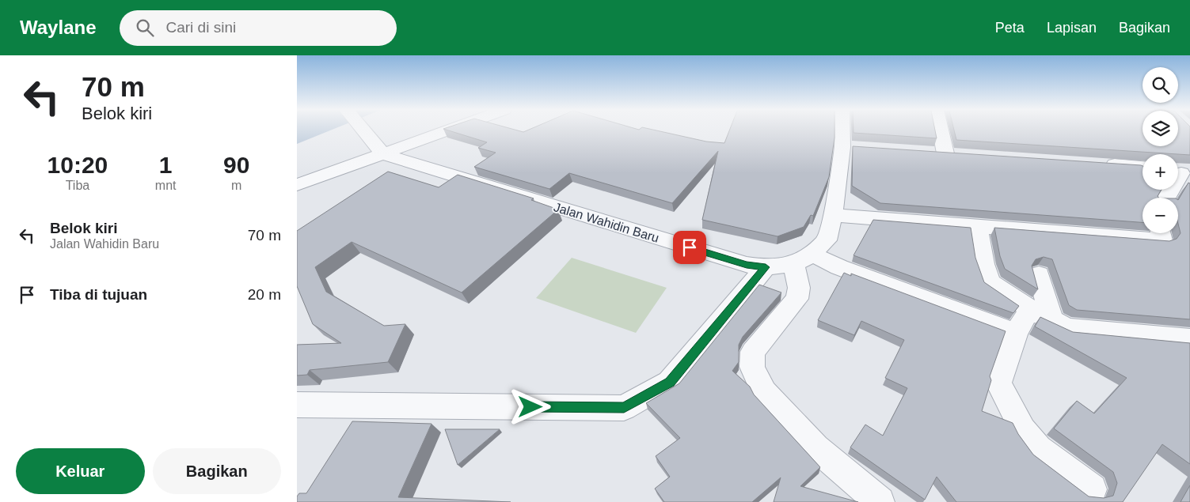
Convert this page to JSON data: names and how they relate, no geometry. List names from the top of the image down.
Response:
{
  "streets": {
    "street": ["Jalan Wahidin Baru"]
  },
  "page": {
    "header": "Waylane",
    "search": "Cari di sini",
    "nav": ["Peta", "Lapisan", "Bagikan"],
    "turn": ["70 m", "Belok kiri"],
    "map_buttons": ["+", "−"],
    "eta": [
      "10:20",
      "Tiba",
      "1",
      "mnt",
      "90",
      "m"
    ],
    "list": [
      {
        "name": "Belok kiri",
        "note": "Jalan Wahidin Baru",
        "value": "70 m"
      },
      {
        "name": "Tiba di tujuan",
        "value": "20 m"
      }
    ],
    "buttons": ["Keluar", "Bagikan"]
  }
}
